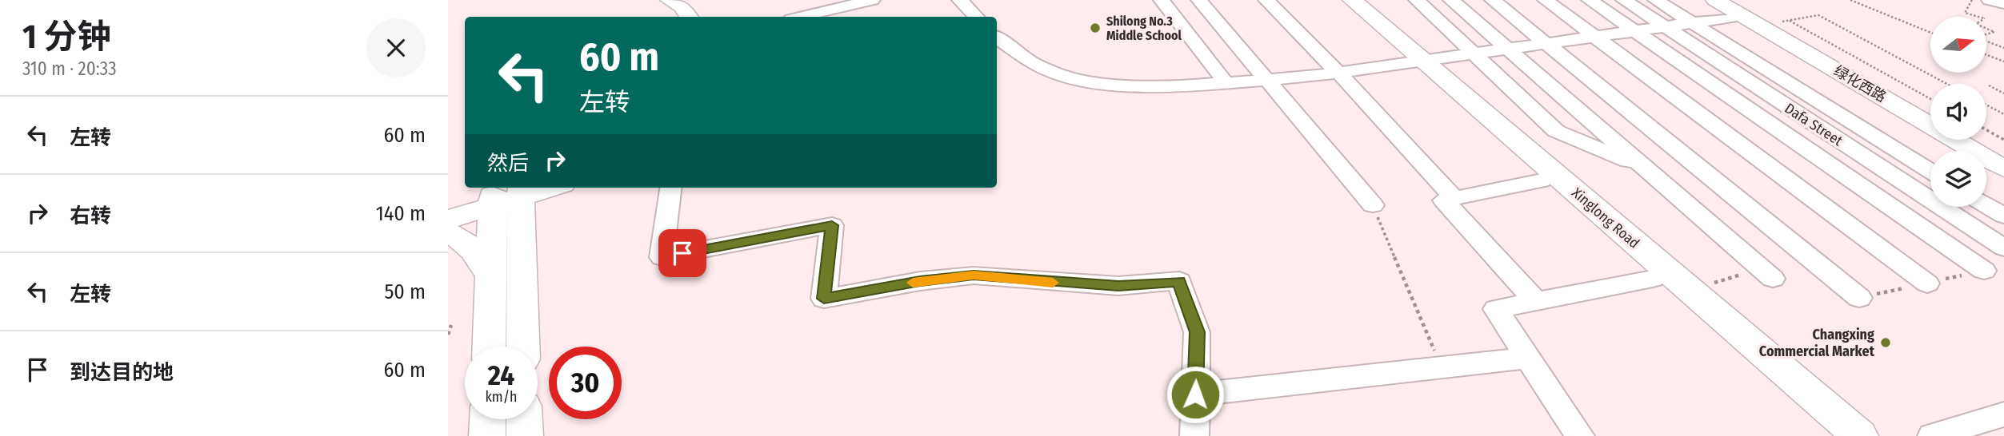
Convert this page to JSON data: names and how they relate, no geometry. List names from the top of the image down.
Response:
{
  "streets": {
    "main road": ["绿化西路", "Xinglong Road"],
    "street": ["Dafa Street"]
  },
  "places": ["Shilong No.3 Middle School", "Changxing Commercial Market"],
  "north": "right",
  "page": {
    "heading": ["1 分钟", "310 m · 20:33"],
    "turn": ["60 m", "左转"],
    "list": [
      {
        "name": "左转",
        "value": "60 m"
      },
      {
        "name": "右转",
        "value": "140 m"
      },
      {
        "name": "左转",
        "value": "50 m"
      },
      {
        "name": "到达目的地",
        "value": "60 m"
      }
    ],
    "then": "然后",
    "speed": "24 km/h",
    "limit": "30"
  }
}
